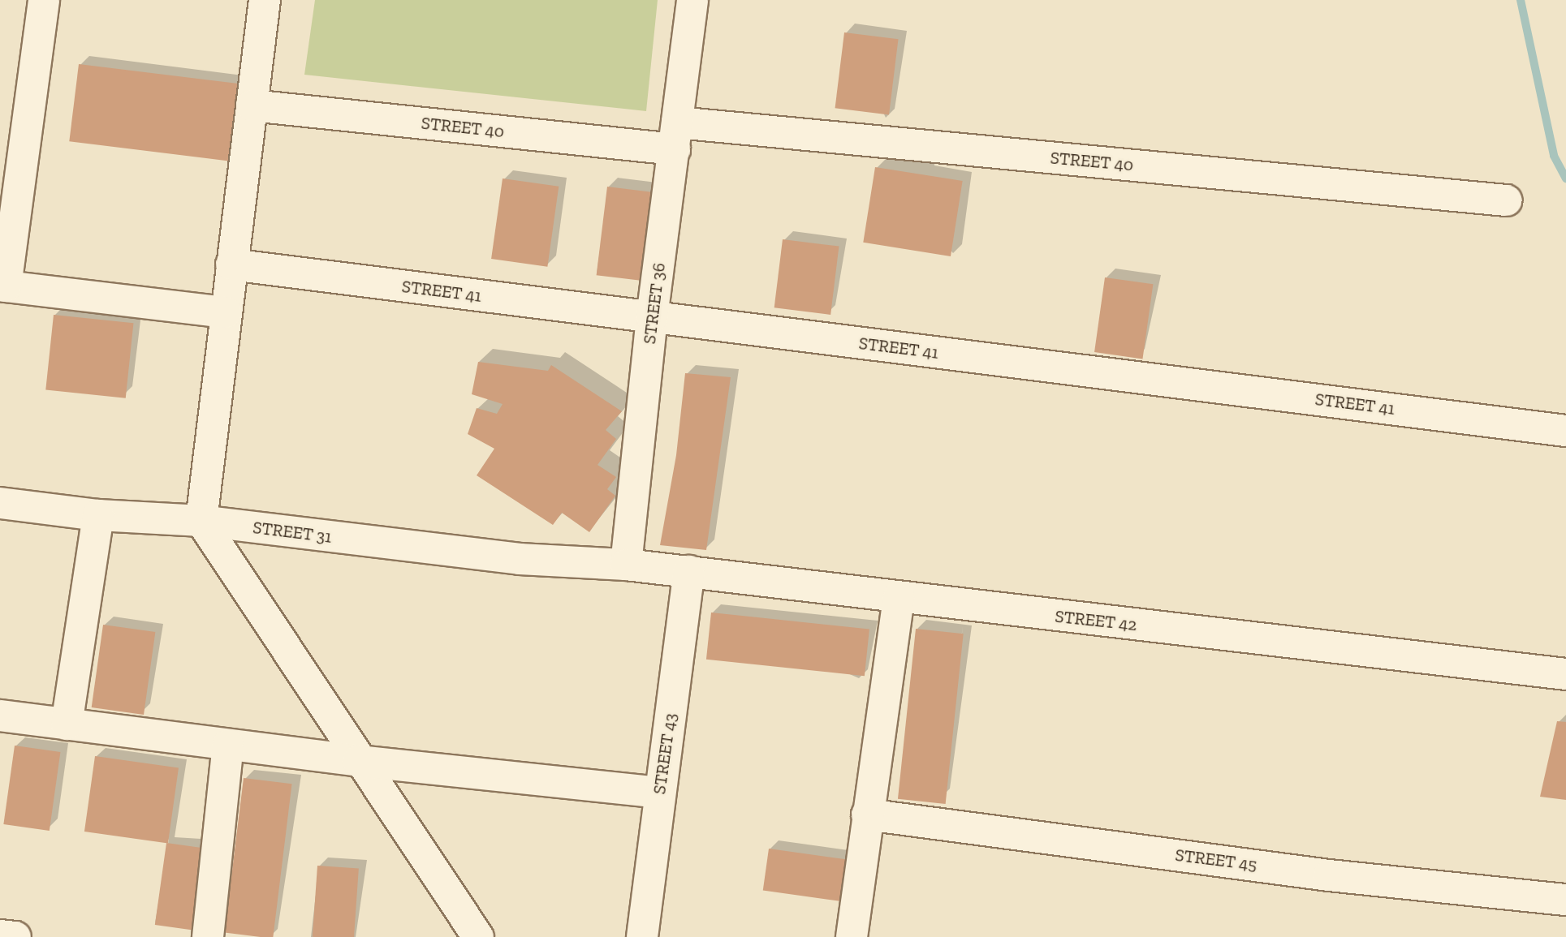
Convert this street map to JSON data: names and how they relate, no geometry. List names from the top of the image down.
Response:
{
  "streets": {
    "street": [
      "STREET 40",
      "STREET 41",
      "STREET 36",
      "STREET 31",
      "STREET 42",
      "STREET 43",
      "STREET 45"
    ]
  },
  "crossings": [
    ["STREET 40", "STREET 36"],
    ["STREET 41", "STREET 36"],
    ["STREET 36", "STREET 31"],
    ["STREET 36", "STREET 42"],
    ["STREET 31", "STREET 42"],
    ["STREET 42", "STREET 43"]
  ]
}
